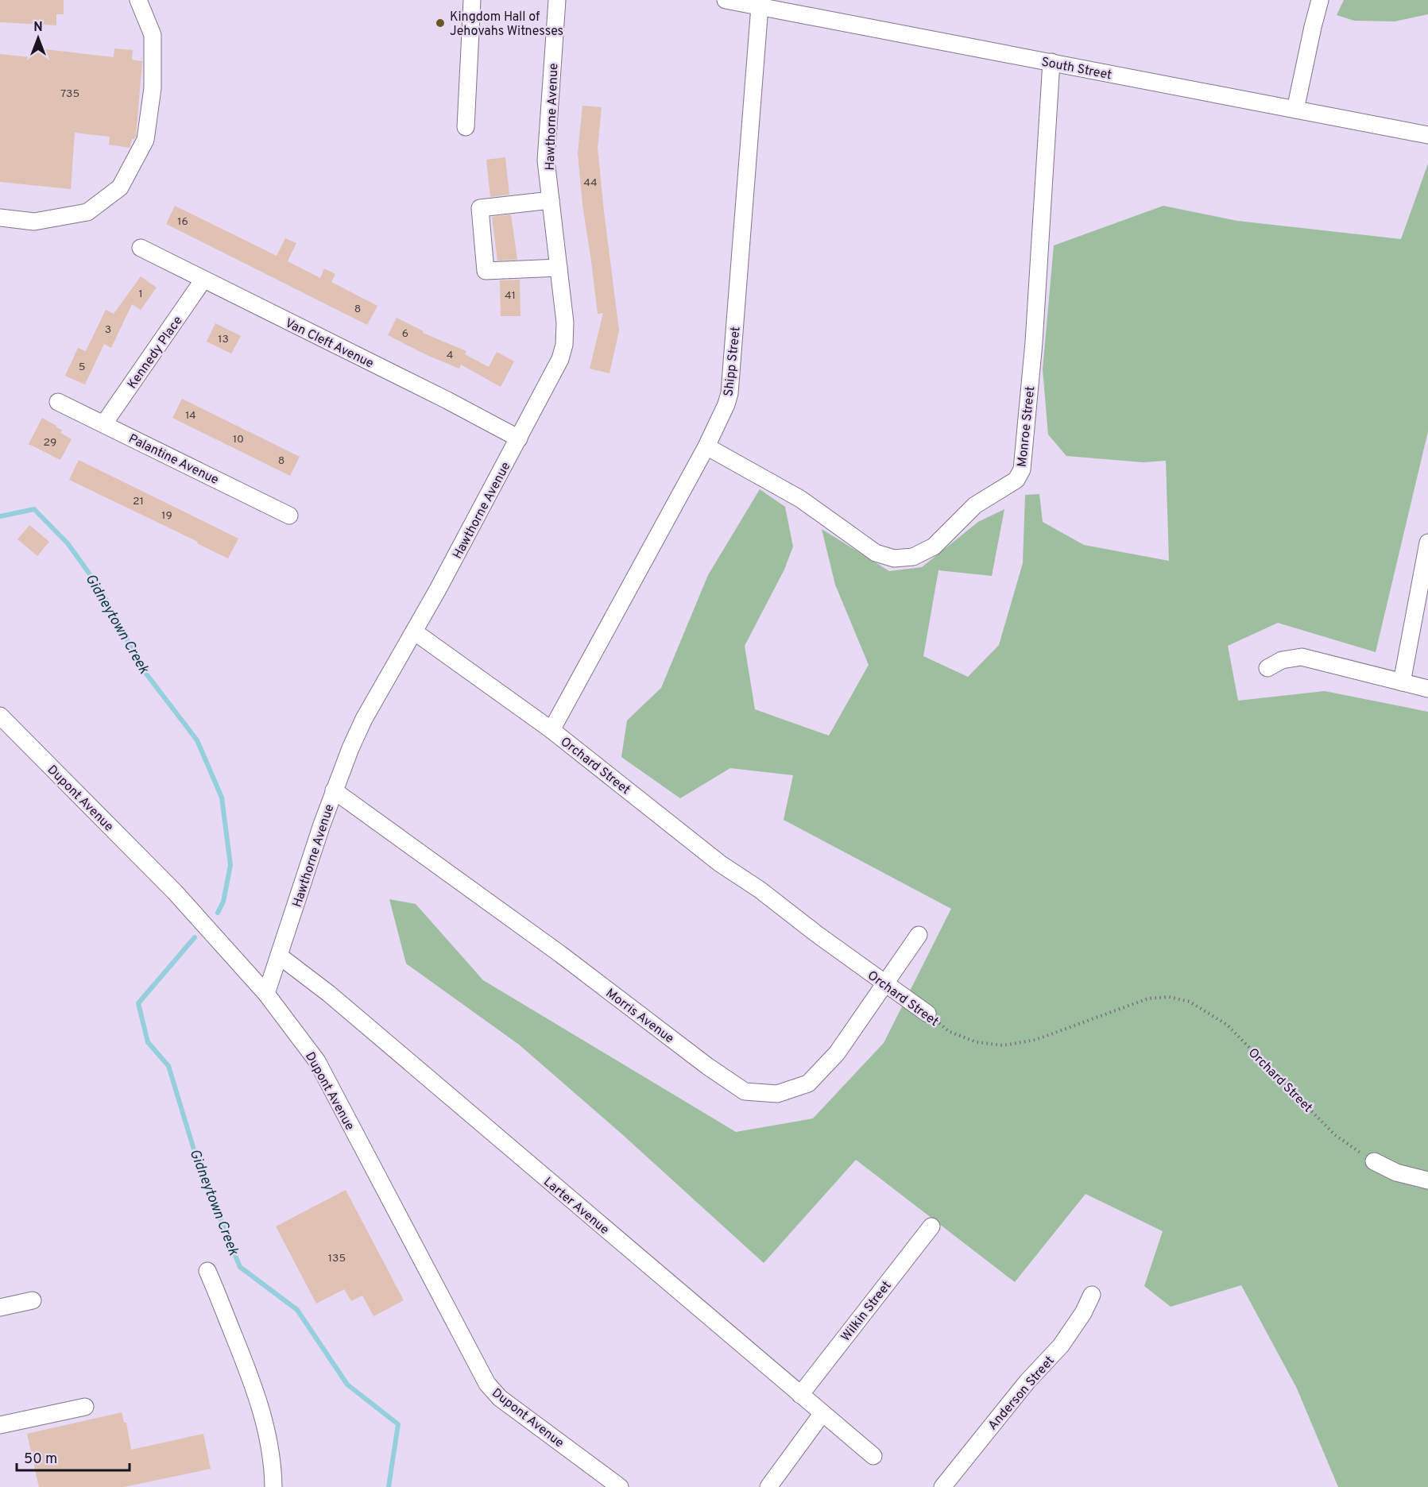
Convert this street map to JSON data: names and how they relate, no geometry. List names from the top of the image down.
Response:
{
  "streets": {
    "street": [
      "South Street",
      "Hawthorne Avenue",
      "Van Cleft Avenue",
      "Kennedy Place",
      "Shipp Street",
      "Monroe Street",
      "Palantine Avenue",
      "Orchard Street",
      "Dupont Avenue",
      "Morris Avenue",
      "Larter Avenue",
      "Wilkin Street",
      "Anderson Street"
    ]
  },
  "crossings": [
    ["South Street", "Shipp Street"],
    ["South Street", "Monroe Street"],
    ["Hawthorne Avenue", "Van Cleft Avenue"],
    ["Hawthorne Avenue", "Orchard Street"],
    ["Hawthorne Avenue", "Dupont Avenue"],
    ["Hawthorne Avenue", "Morris Avenue"],
    ["Hawthorne Avenue", "Larter Avenue"],
    ["Van Cleft Avenue", "Kennedy Place"],
    ["Kennedy Place", "Palantine Avenue"],
    ["Shipp Street", "Monroe Street"],
    ["Shipp Street", "Orchard Street"],
    ["Orchard Street", "Morris Avenue"],
    ["Larter Avenue", "Wilkin Street"]
  ],
  "water": ["Gidneytown Creek"],
  "places": ["Kingdom Hall of Jehovahs Witnesses"],
  "house_numbers": [
    "735",
    "44",
    "16",
    "1",
    "41",
    "8",
    "3",
    "6",
    "13",
    "4",
    "5",
    "14",
    "10",
    "29",
    "8",
    "21",
    "19",
    "135"
  ],
  "scale_bar": "50 m",
  "north": "top"
}
